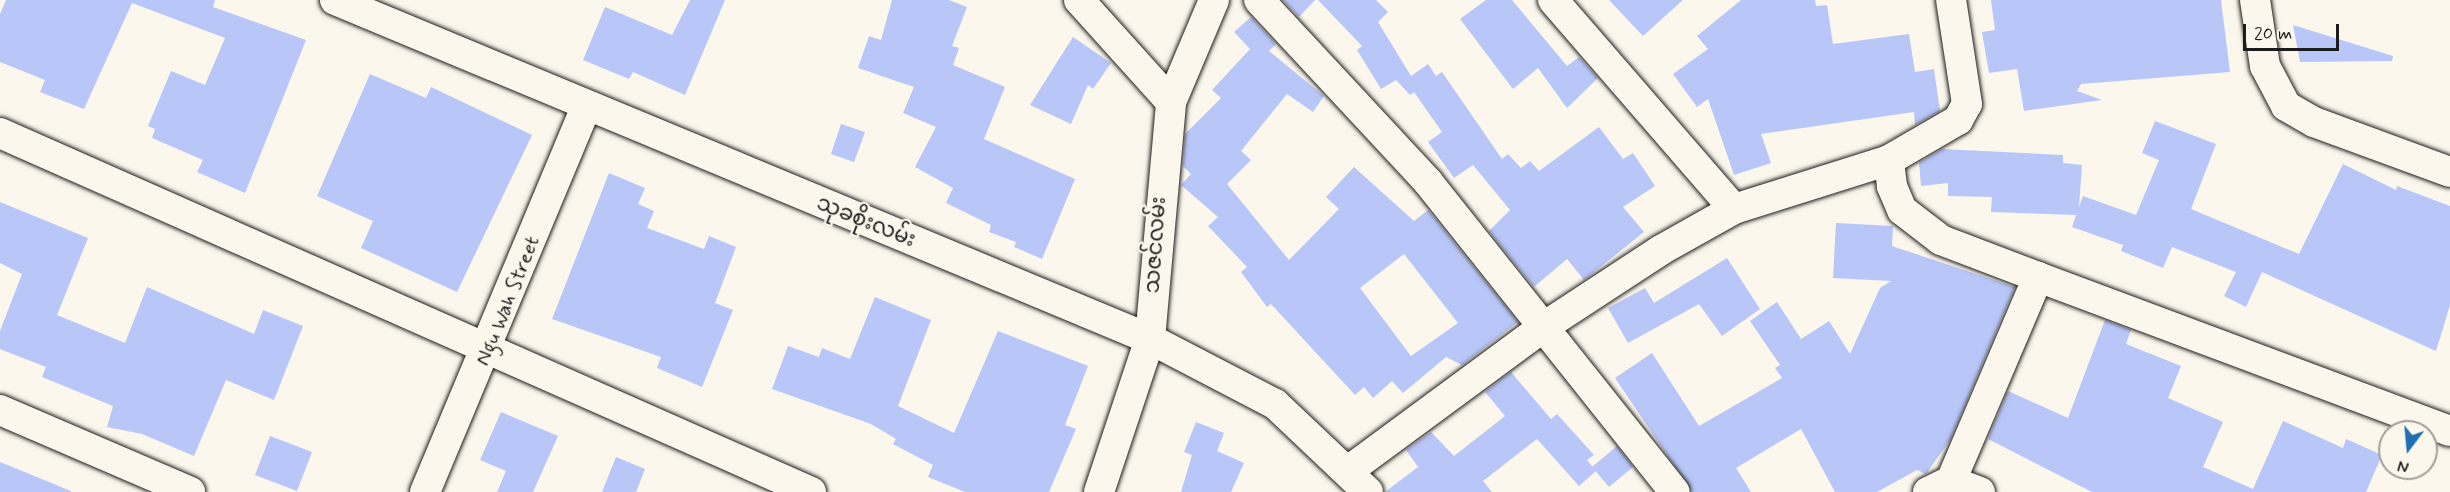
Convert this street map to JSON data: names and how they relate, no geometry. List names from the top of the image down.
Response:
{
  "streets": {
    "street": ["သုခစိုးလမ်း", "သဇင်လမ်း", "Ngu Wah Street"]
  },
  "crossings": [
    ["သုခစိုးလမ်း", "သဇင်လမ်း"],
    ["သုခစိုးလမ်း", "Ngu Wah Street"]
  ],
  "scale_bar": "20 m",
  "north": "bottom"
}
